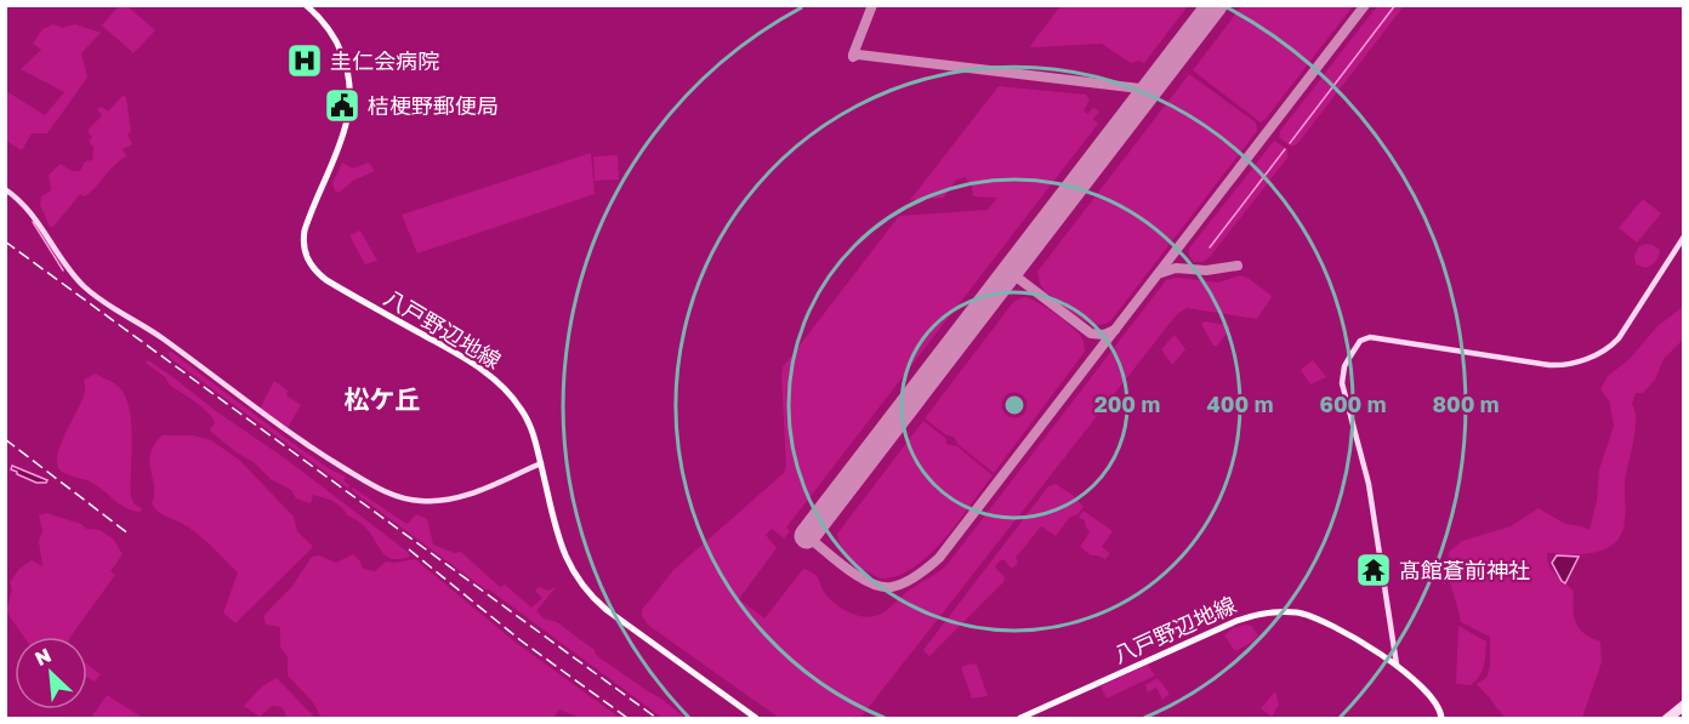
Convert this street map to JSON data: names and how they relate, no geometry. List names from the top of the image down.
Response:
{
  "streets": {
    "main road": ["八戸野辺地線"]
  },
  "districts": ["松ケ丘"],
  "places": {
    "hospital": ["圭仁会病院"],
    "public building": ["桔梗野郵便局"],
    "temple": ["髙館蒼前神社"]
  },
  "north": "top left",
  "rings": [
    "200 m",
    "400 m",
    "600 m",
    "800 m"
  ]
}
